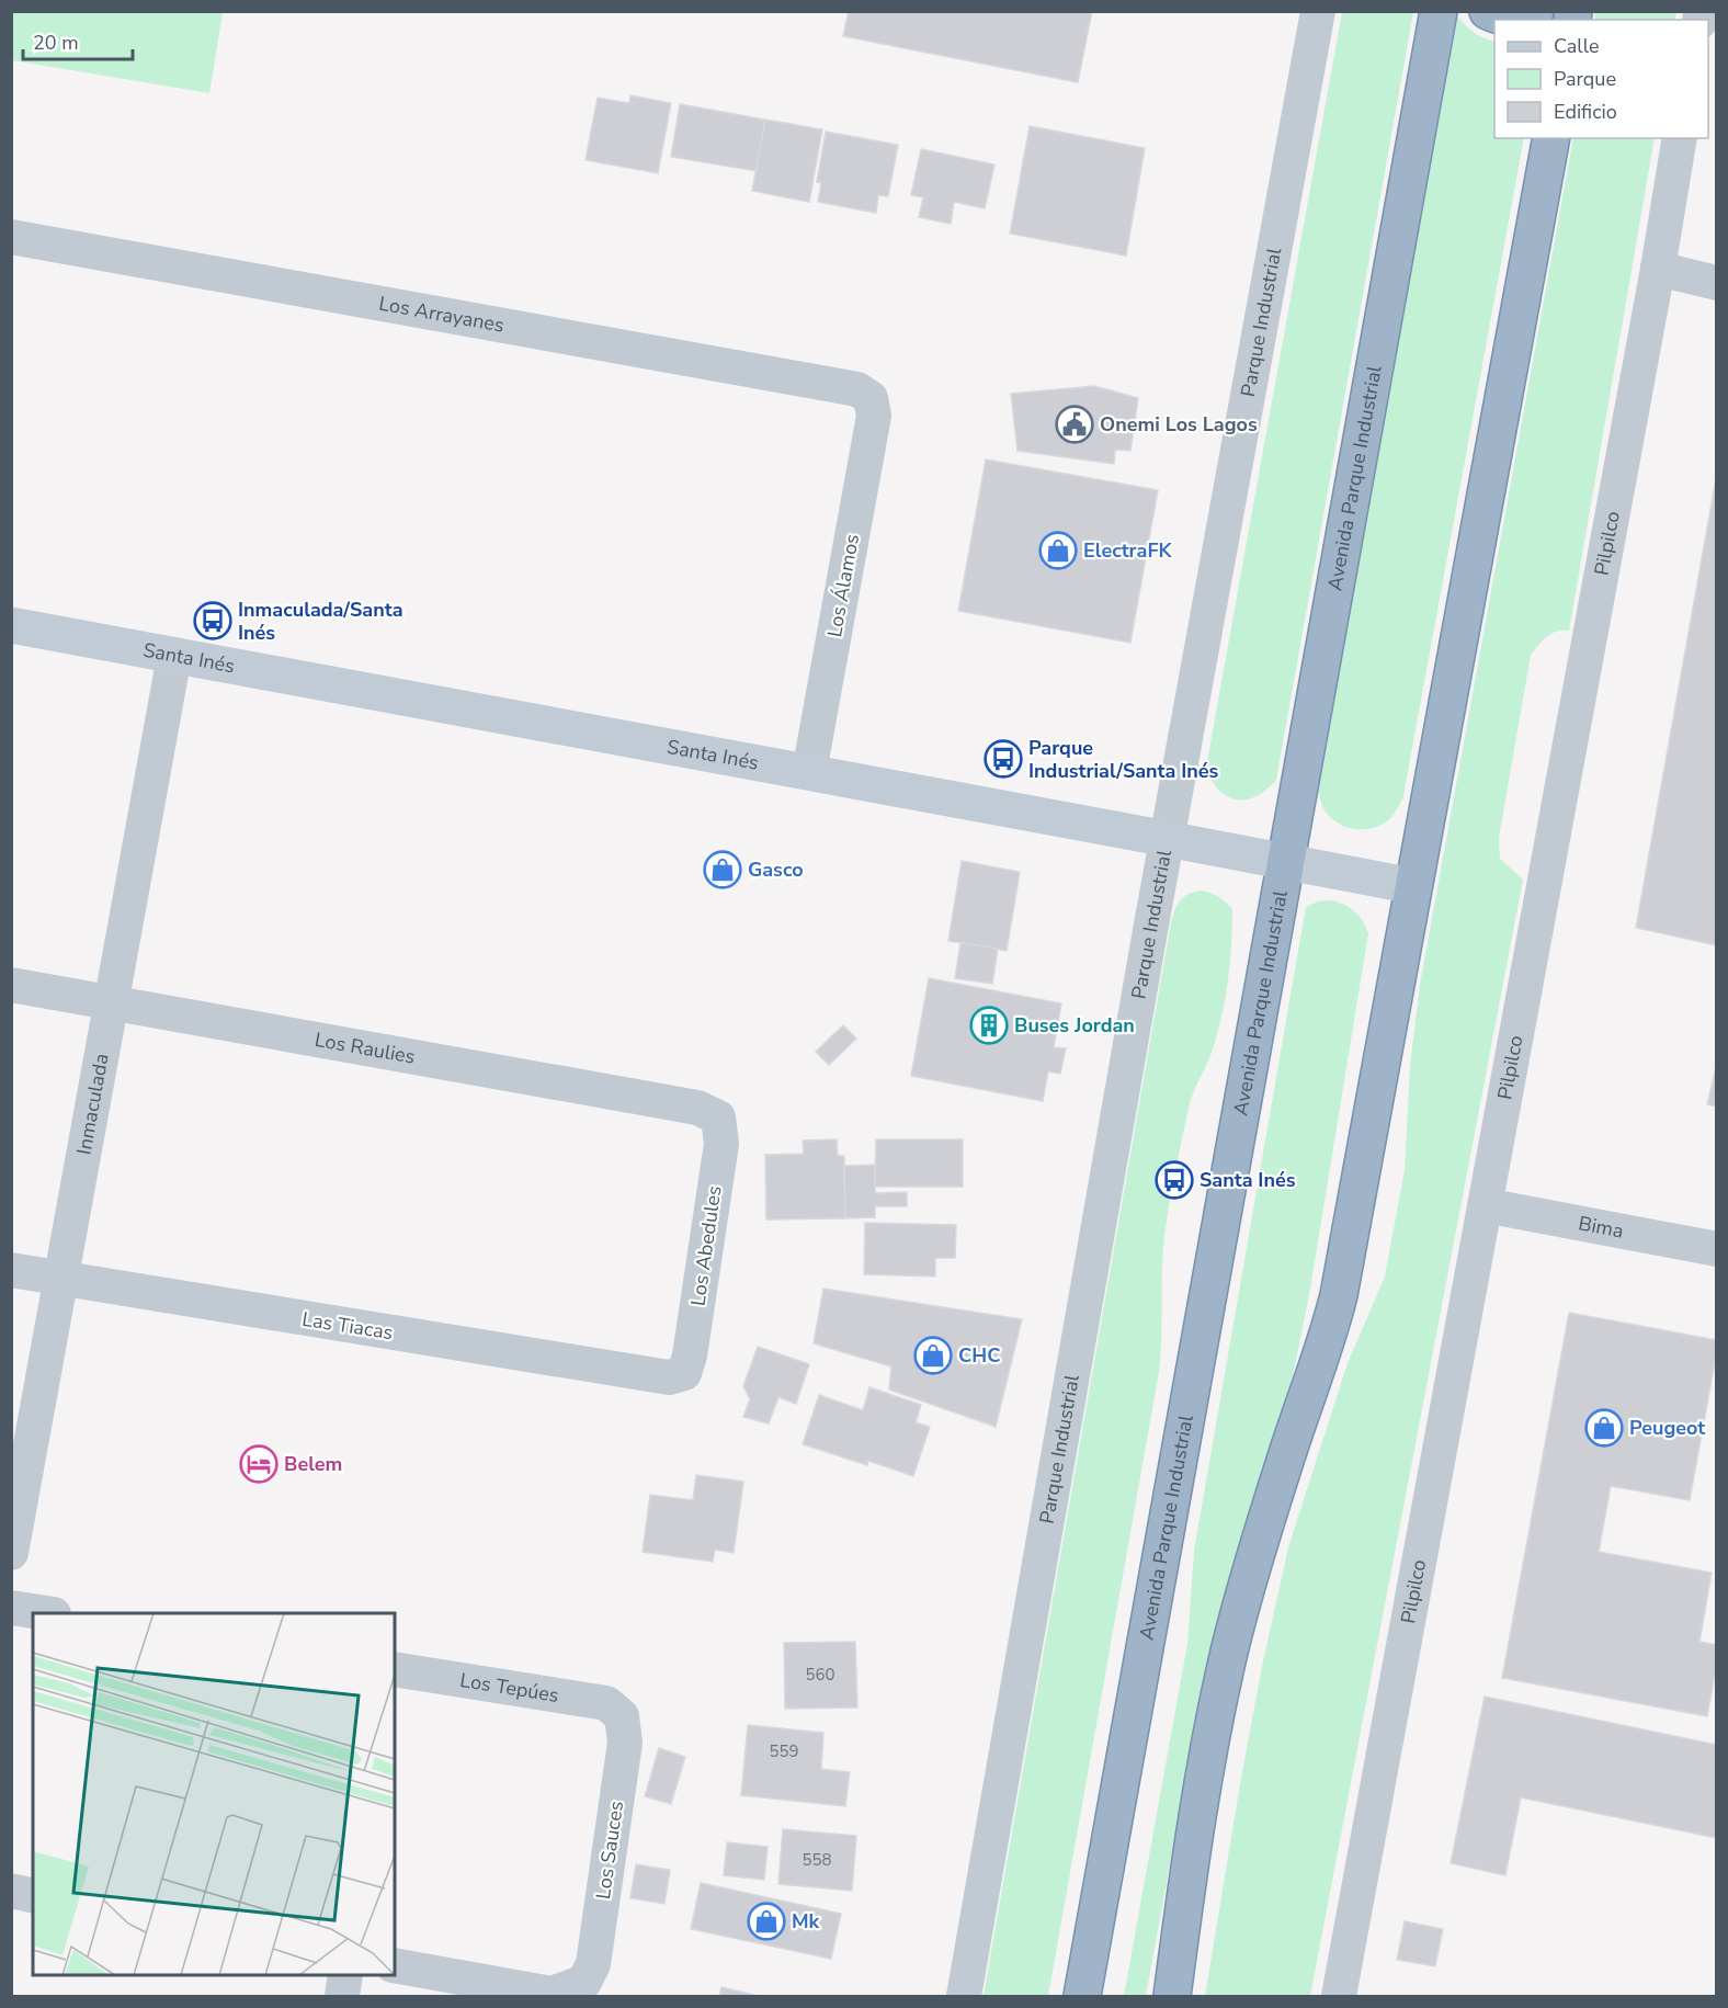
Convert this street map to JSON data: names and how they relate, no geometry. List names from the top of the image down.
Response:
{
  "streets": {
    "highway": ["Avenida Parque Industrial"],
    "main road": ["Santa Inés"],
    "street": [
      "Los Arrayanes",
      "Parque Industrial",
      "Pilpilco",
      "Los Álamos",
      "Los Raulies",
      "Inmaculada",
      "Bima",
      "Los Abedules",
      "Las Tiacas",
      "Los Tepúes",
      "Los Sauces"
    ]
  },
  "crossings": [
    ["Los Arrayanes", "Los Álamos"],
    ["Parque Industrial", "Santa Inés"],
    ["Avenida Parque Industrial", "Santa Inés"],
    ["Pilpilco", "Bima"],
    ["Los Álamos", "Santa Inés"],
    ["Santa Inés", "Inmaculada"],
    ["Los Raulies", "Inmaculada"],
    ["Los Raulies", "Los Abedules"],
    ["Inmaculada", "Las Tiacas"],
    ["Los Abedules", "Las Tiacas"],
    ["Los Tepúes", "Los Sauces"]
  ],
  "places": {
    "public building": ["Onemi Los Lagos"],
    "shop": [
      "ElectraFK",
      "Gasco",
      "CHC",
      "Peugeot",
      "Mk"
    ],
    "bus stop": ["Inmaculada/Santa Inés", "Parque Industrial/Santa Inés", "Santa Inés"],
    "building": ["Buses Jordan"],
    "hotel": ["Belem"]
  },
  "house_numbers": ["560", "559", "558"],
  "legend": ["Calle", "Parque", "Edificio"],
  "scale_bar": "20 m"
}
